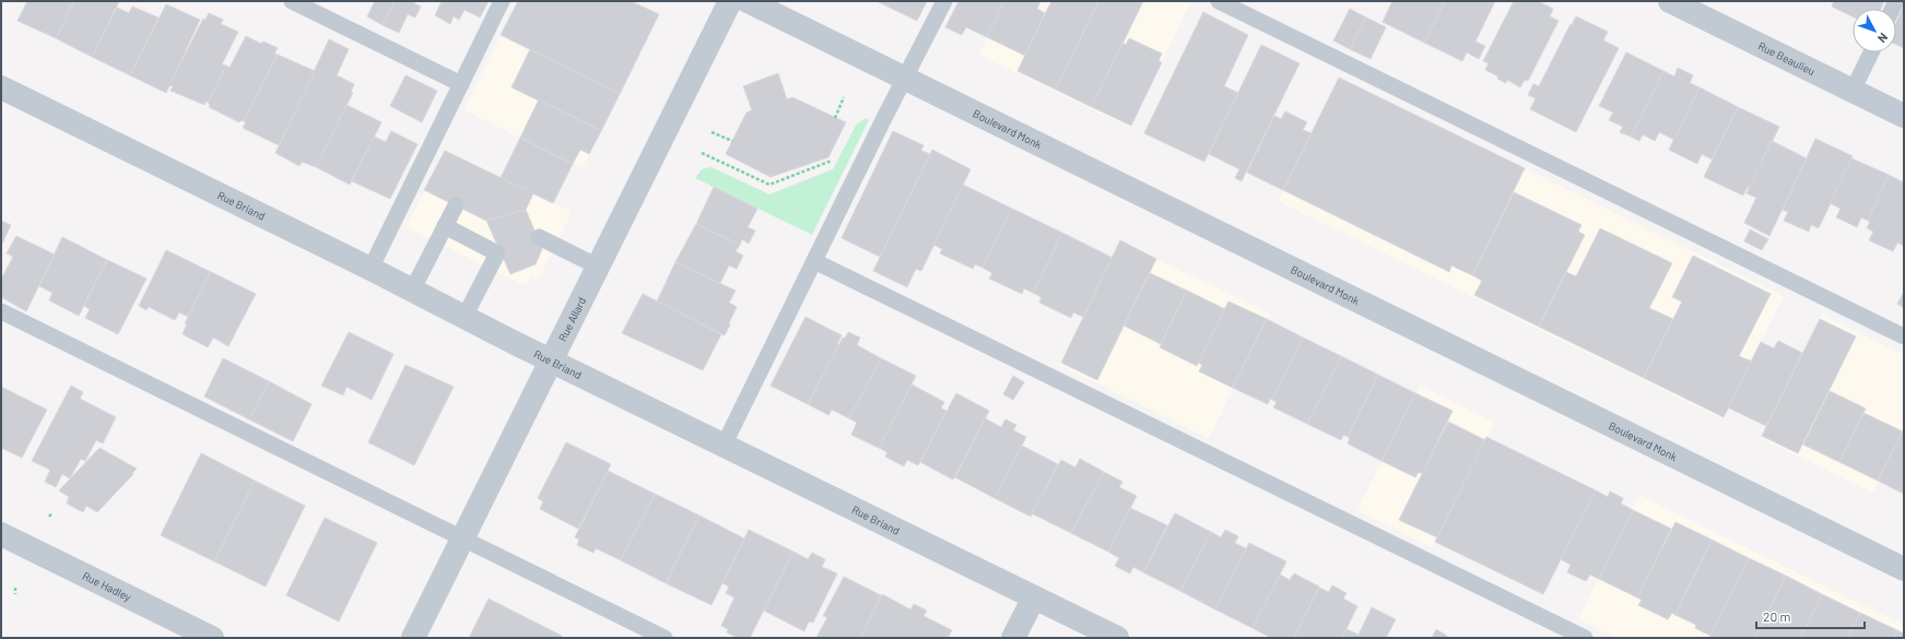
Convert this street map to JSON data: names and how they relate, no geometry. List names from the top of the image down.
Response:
{
  "streets": {
    "street": [
      "Rue Beaulieu",
      "Boulevard Monk",
      "Rue Briand",
      "Rue Allard",
      "Rue Hadley"
    ]
  },
  "crossings": [
    ["Rue Briand", "Rue Allard"]
  ],
  "scale_bar": "20 m",
  "north": "bottom right"
}
